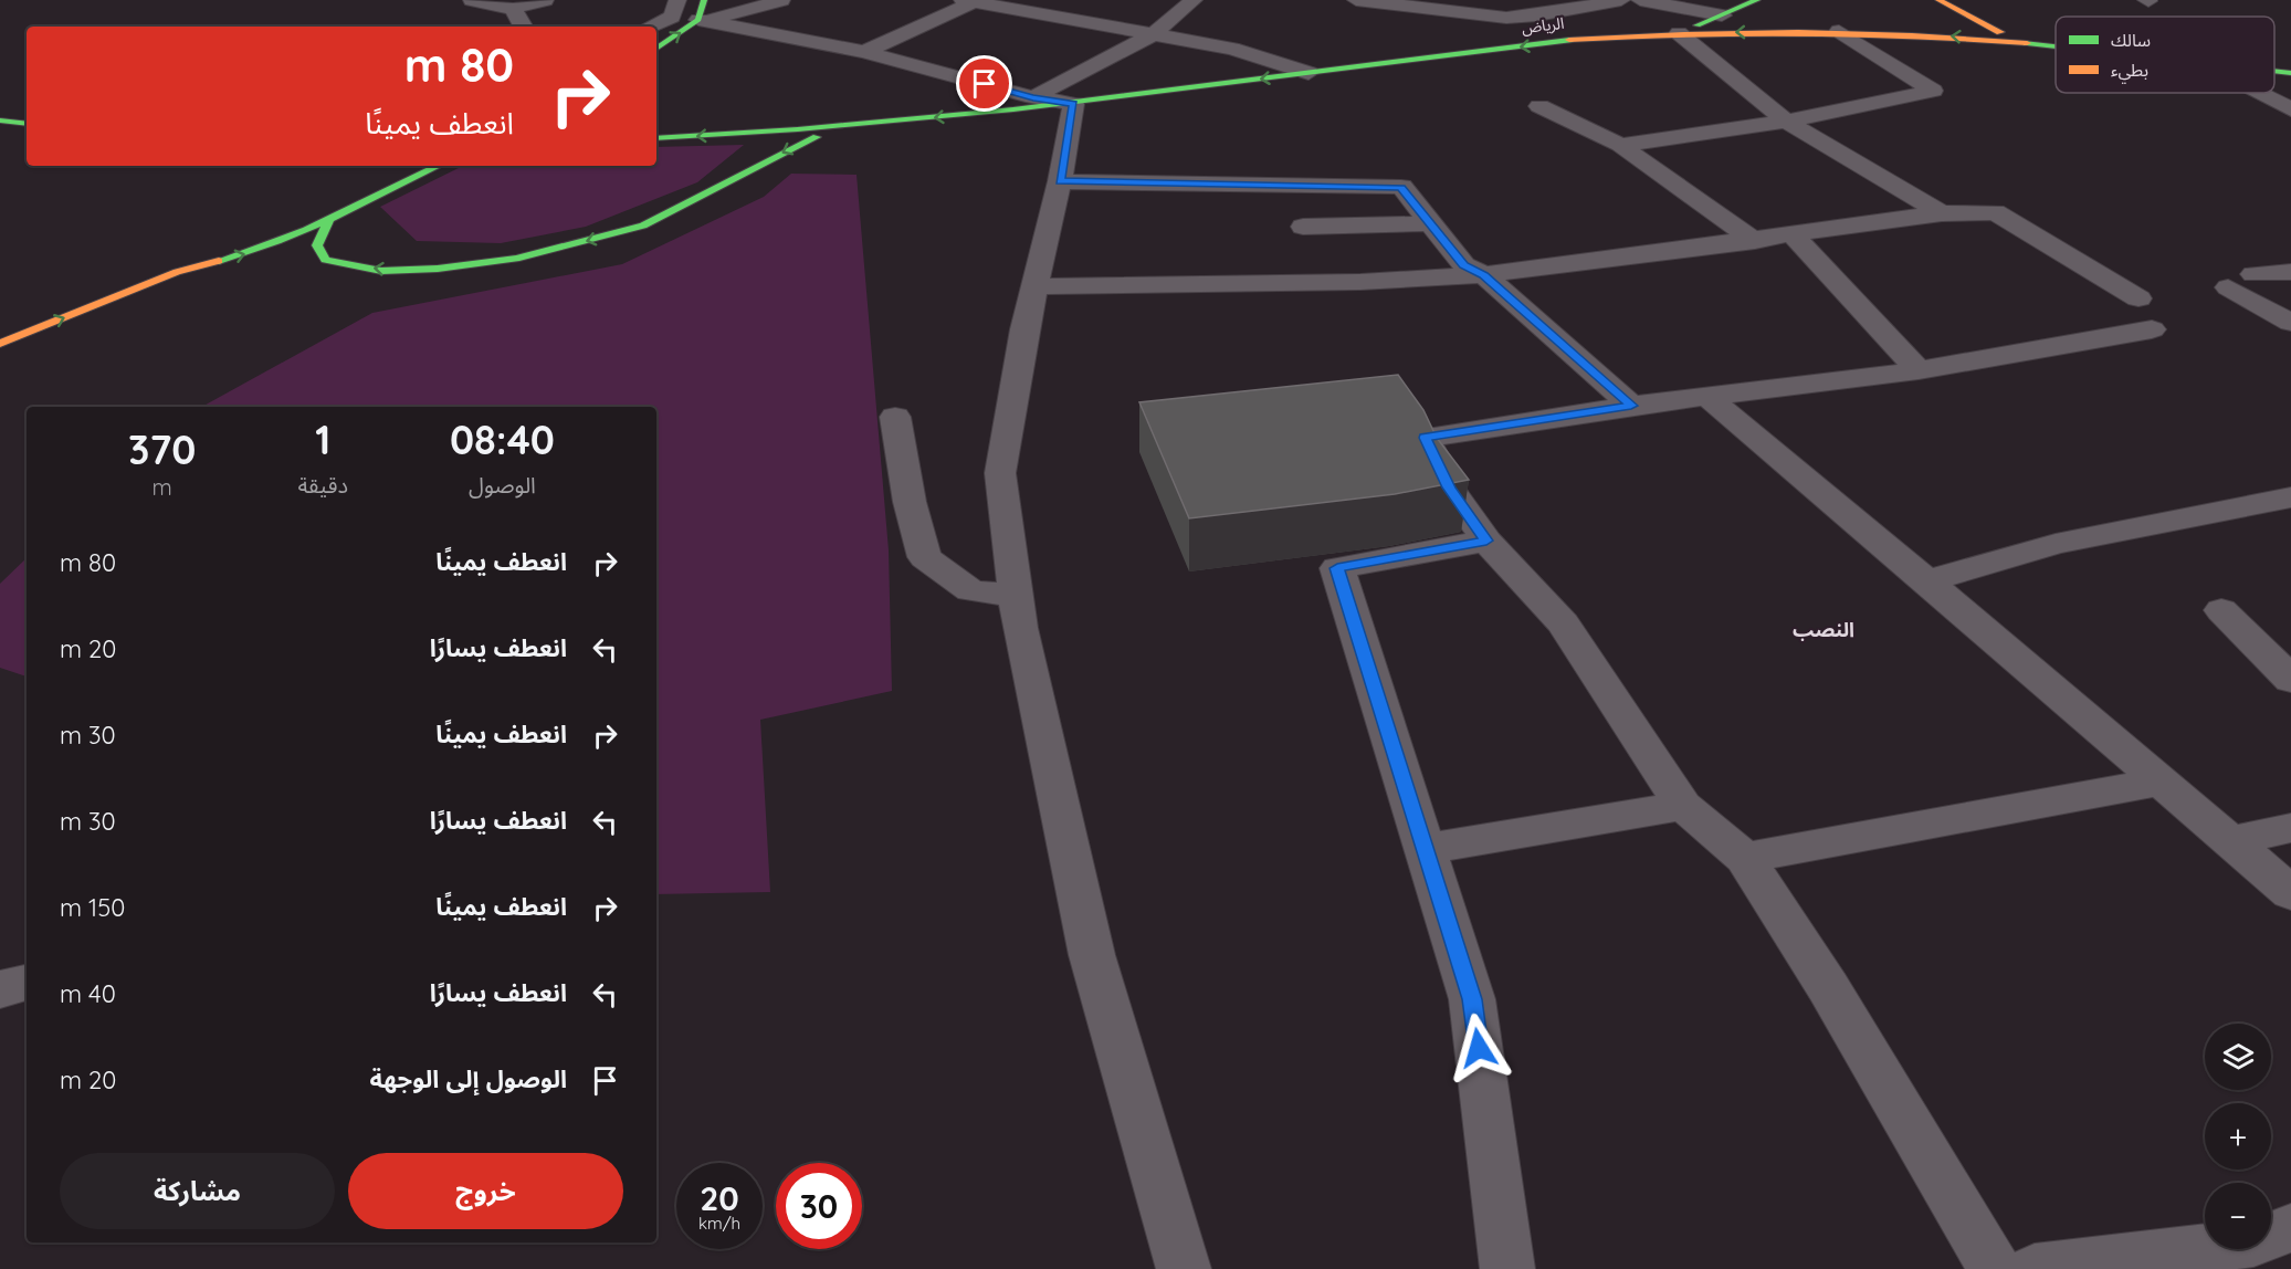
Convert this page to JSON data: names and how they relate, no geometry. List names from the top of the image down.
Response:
{
  "streets": {
    "street": ["الرياض"]
  },
  "districts": ["النصب"],
  "legend": ["سالك", "بطيء"],
  "page": {
    "turn": ["80 m", "انعطف يمينًا"],
    "eta": [
      "08:40",
      "الوصول",
      "1",
      "دقيقة",
      "370",
      "m"
    ],
    "list": [
      {
        "name": "انعطف يمينًا",
        "value": "80 m"
      },
      {
        "name": "انعطف يسارًا",
        "value": "20 m"
      },
      {
        "name": "انعطف يمينًا",
        "value": "30 m"
      },
      {
        "name": "انعطف يسارًا",
        "value": "30 m"
      },
      {
        "name": "انعطف يمينًا",
        "value": "150 m"
      },
      {
        "name": "انعطف يسارًا",
        "value": "40 m"
      },
      {
        "name": "الوصول إلى الوجهة",
        "value": "20 m"
      }
    ],
    "map_buttons": ["+", "−"],
    "buttons": ["خروج", "مشاركة"],
    "speed": "20 km/h",
    "limit": "30"
  }
}
